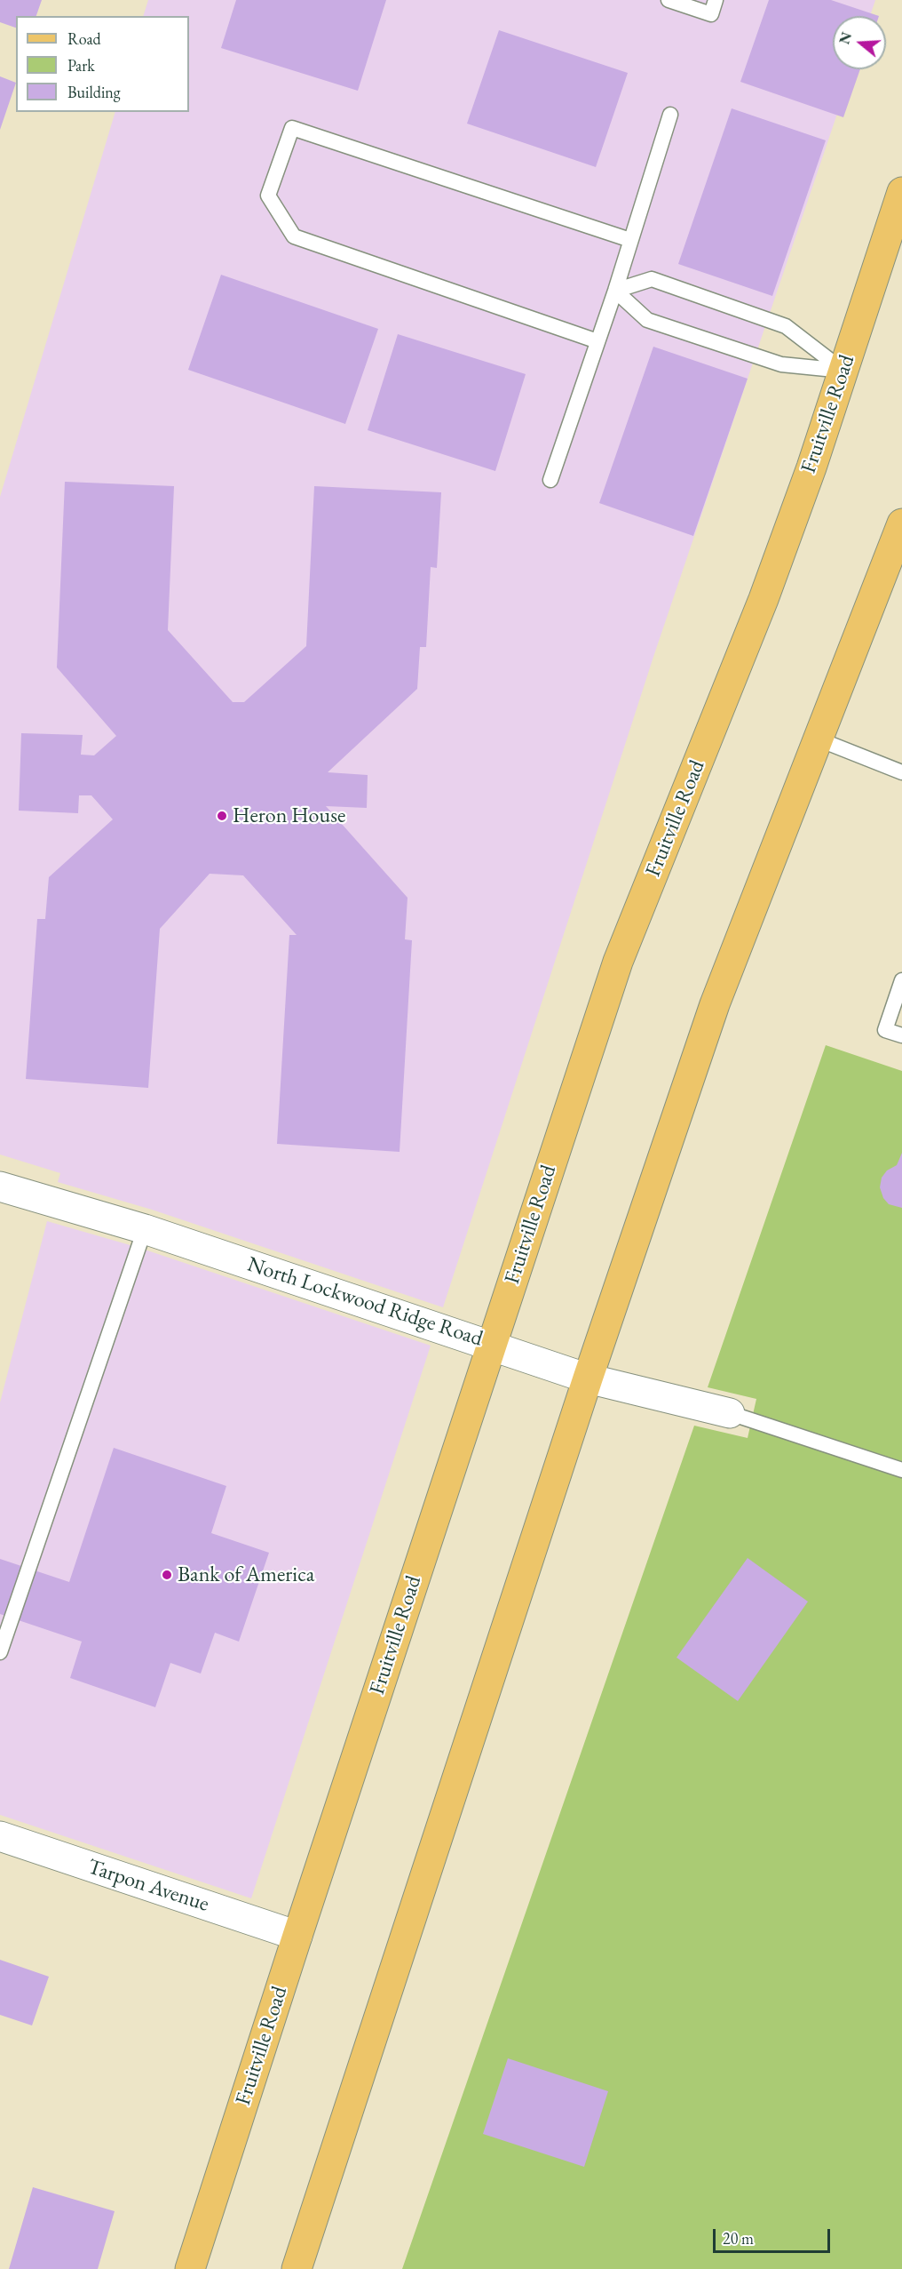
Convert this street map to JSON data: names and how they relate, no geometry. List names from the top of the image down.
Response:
{
  "streets": {
    "main road": ["Fruitville Road"],
    "street": ["North Lockwood Ridge Road", "Tarpon Avenue"]
  },
  "crossings": [
    ["Fruitville Road", "North Lockwood Ridge Road"],
    ["Fruitville Road", "Tarpon Avenue"]
  ],
  "places": ["Heron House", "Bank of America"],
  "legend": ["Road", "Park", "Building"],
  "scale_bar": "20 m",
  "north": "left"
}
